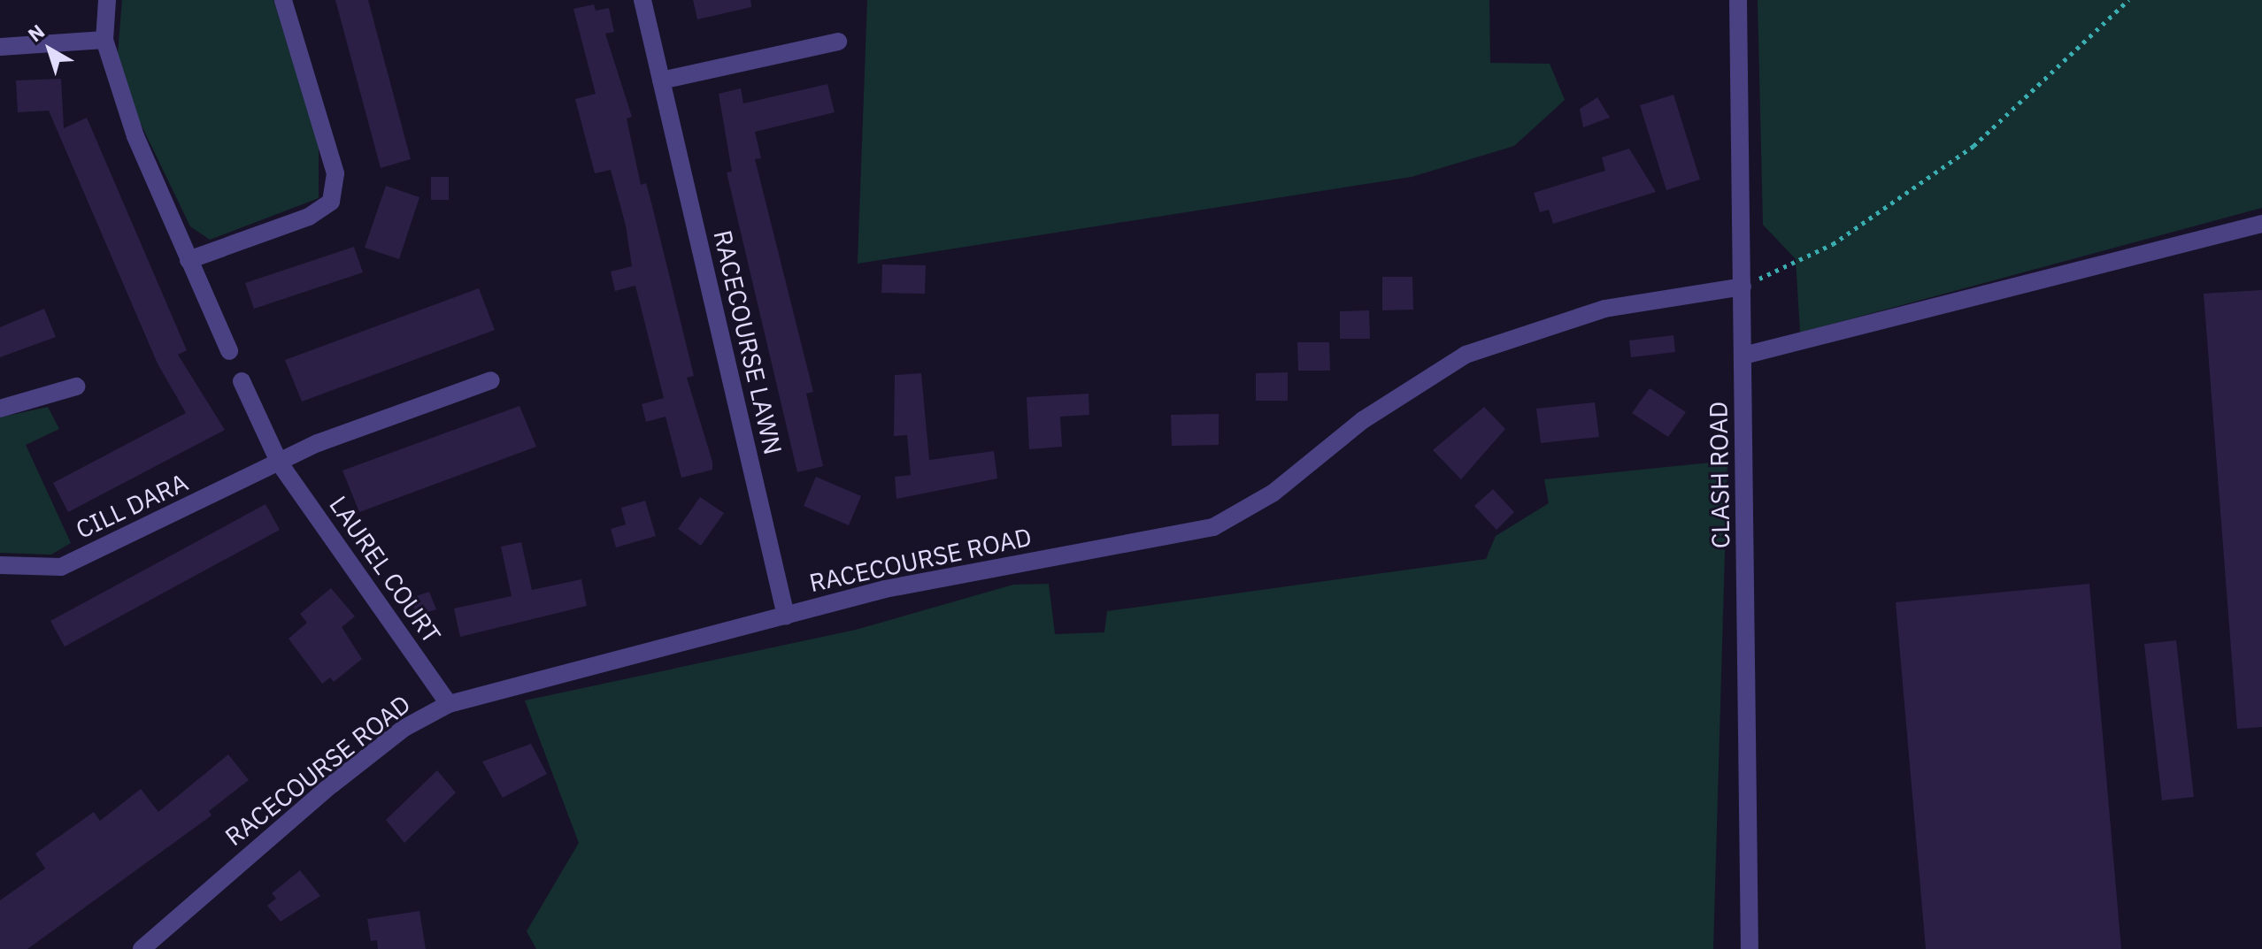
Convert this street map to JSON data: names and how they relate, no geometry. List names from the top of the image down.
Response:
{
  "streets": {
    "street": [
      "RACECOURSE LAWN",
      "CLASH ROAD",
      "CILL DARA",
      "RACECOURSE ROAD",
      "LAUREL COURT"
    ]
  },
  "crossings": [
    ["RACECOURSE LAWN", "RACECOURSE ROAD"],
    ["CLASH ROAD", "RACECOURSE ROAD"],
    ["CILL DARA", "LAUREL COURT"],
    ["RACECOURSE ROAD", "LAUREL COURT"]
  ],
  "north": "top left"
}
